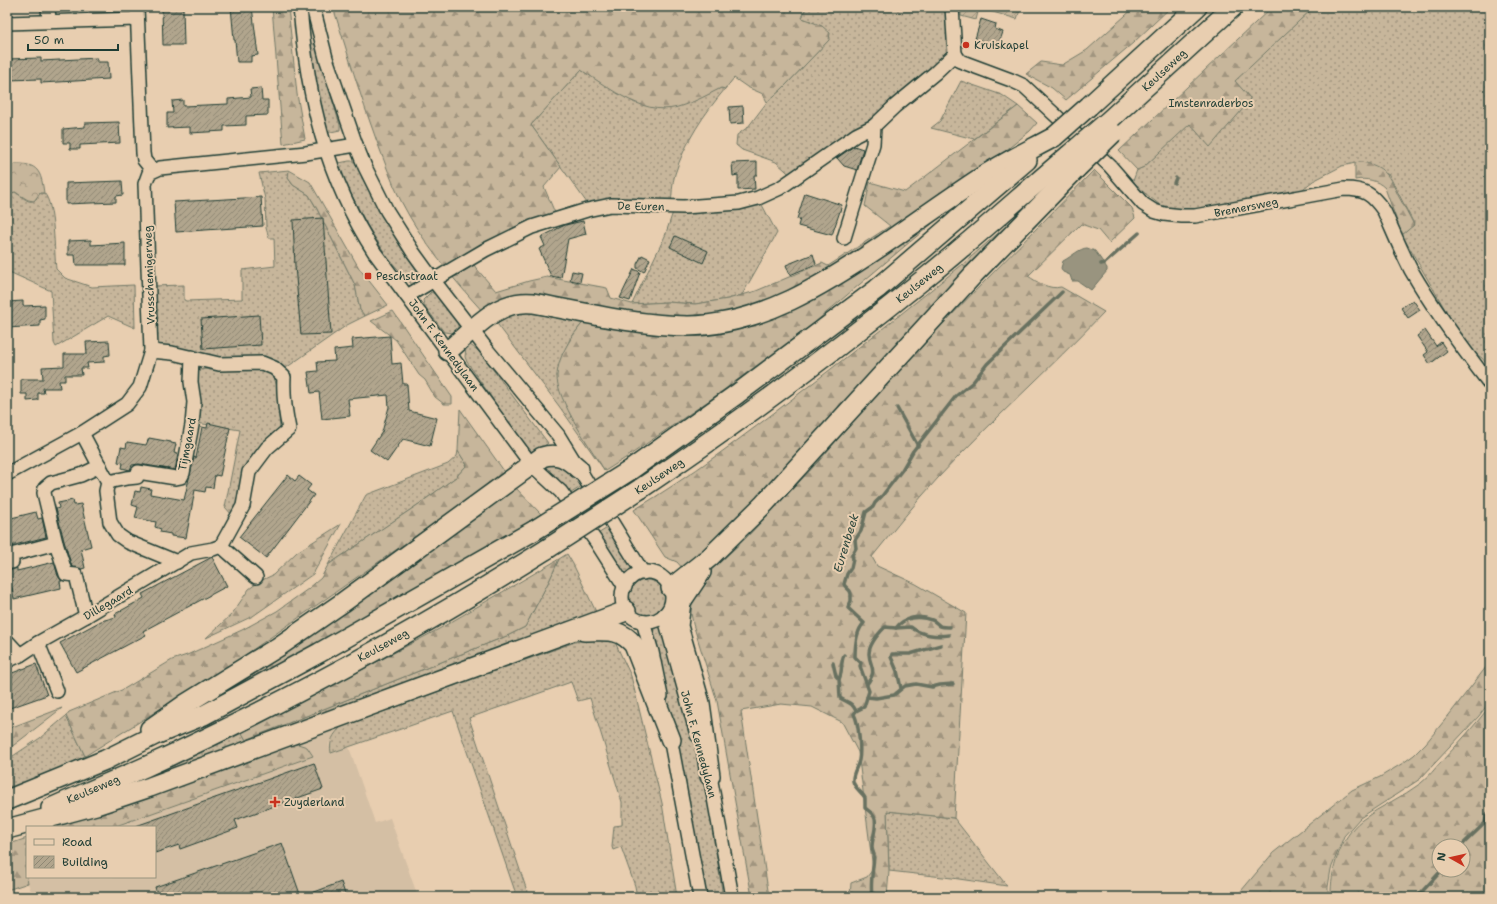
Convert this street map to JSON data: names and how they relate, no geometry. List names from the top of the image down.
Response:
{
  "streets": {
    "highway": ["Keulseweg"],
    "street": [
      "De Euren",
      "Bremersweg",
      "Vrusschemigerweg",
      "John F. Kennedylaan",
      "Tijmgaard",
      "Dillegaard"
    ]
  },
  "crossings": [
    ["De Euren", "Bremersweg"],
    ["De Euren", "John F. Kennedylaan"]
  ],
  "water": ["Eurenbeek"],
  "parks": ["Imstenraderbos"],
  "places": {
    "other": ["Kruiskapel"],
    "transit": ["Peschstraat"],
    "health": ["Zuyderland"]
  },
  "legend": ["Road", "Building"],
  "scale_bar": "50 m",
  "north": "left"
}
